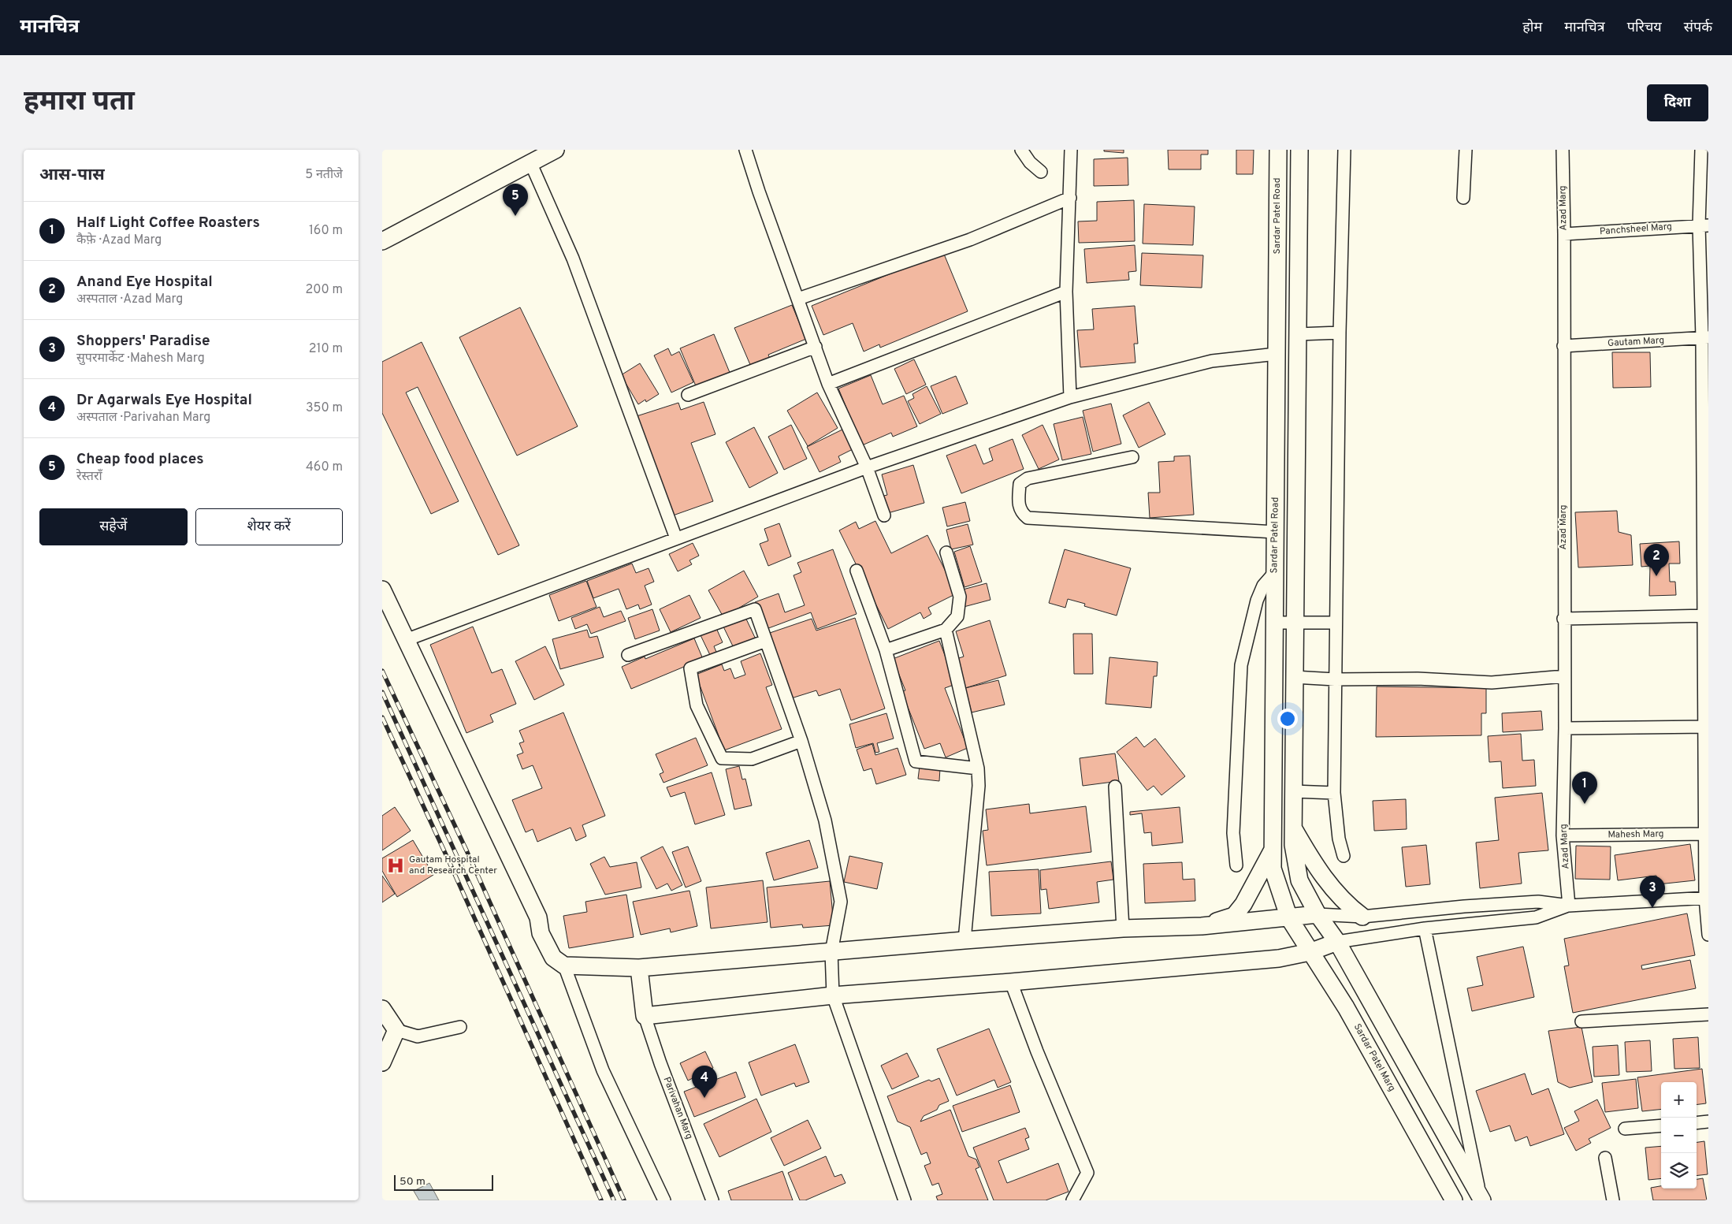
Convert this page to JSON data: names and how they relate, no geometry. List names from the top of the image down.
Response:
{
  "streets": {
    "street": [
      "Azad Marg",
      "Sardar Patel Road",
      "Panchsheel Marg",
      "Gautam Marg",
      "Mahesh Marg",
      "Sardar Patel Marg",
      "Parivahan Marg"
    ]
  },
  "crossings": [
    ["Azad Marg", "Panchsheel Marg"],
    ["Azad Marg", "Gautam Marg"],
    ["Azad Marg", "Mahesh Marg"],
    ["Sardar Patel Road", "Sardar Patel Marg"]
  ],
  "places": {
    "hospital": ["Gautam Hospital and Research Center"]
  },
  "scale_bar": "50 m",
  "page": {
    "header": "मानचित्र",
    "nav": [
      "होम",
      "मानचित्र",
      "परिचय",
      "संपर्क"
    ],
    "buttons": [
      "दिशा",
      ["सहेजें", "शेयर करें"]
    ],
    "title": "हमारा पता",
    "heading": ["आस-पास", "5 नतीजे"],
    "pins": [
      "5",
      "2",
      "1",
      "3",
      "4"
    ],
    "list": [
      {
        "mark": "1",
        "name": "Half Light Coffee Roasters",
        "note": "कैफ़े · Azad Marg",
        "value": "160 m"
      },
      {
        "mark": "2",
        "name": "Anand Eye Hospital",
        "note": "अस्पताल · Azad Marg",
        "value": "200 m"
      },
      {
        "mark": "3",
        "name": "Shoppers' Paradise",
        "note": "सुपरमार्केट · Mahesh Marg",
        "value": "210 m"
      },
      {
        "mark": "4",
        "name": "Dr Agarwals Eye Hospital",
        "note": "अस्पताल · Parivahan Marg",
        "value": "350 m"
      },
      {
        "mark": "5",
        "name": "Cheap food places",
        "note": "रेस्तराँ",
        "value": "460 m"
      }
    ],
    "map_buttons": ["+", "−"],
    "scale": "50 m"
  }
}
